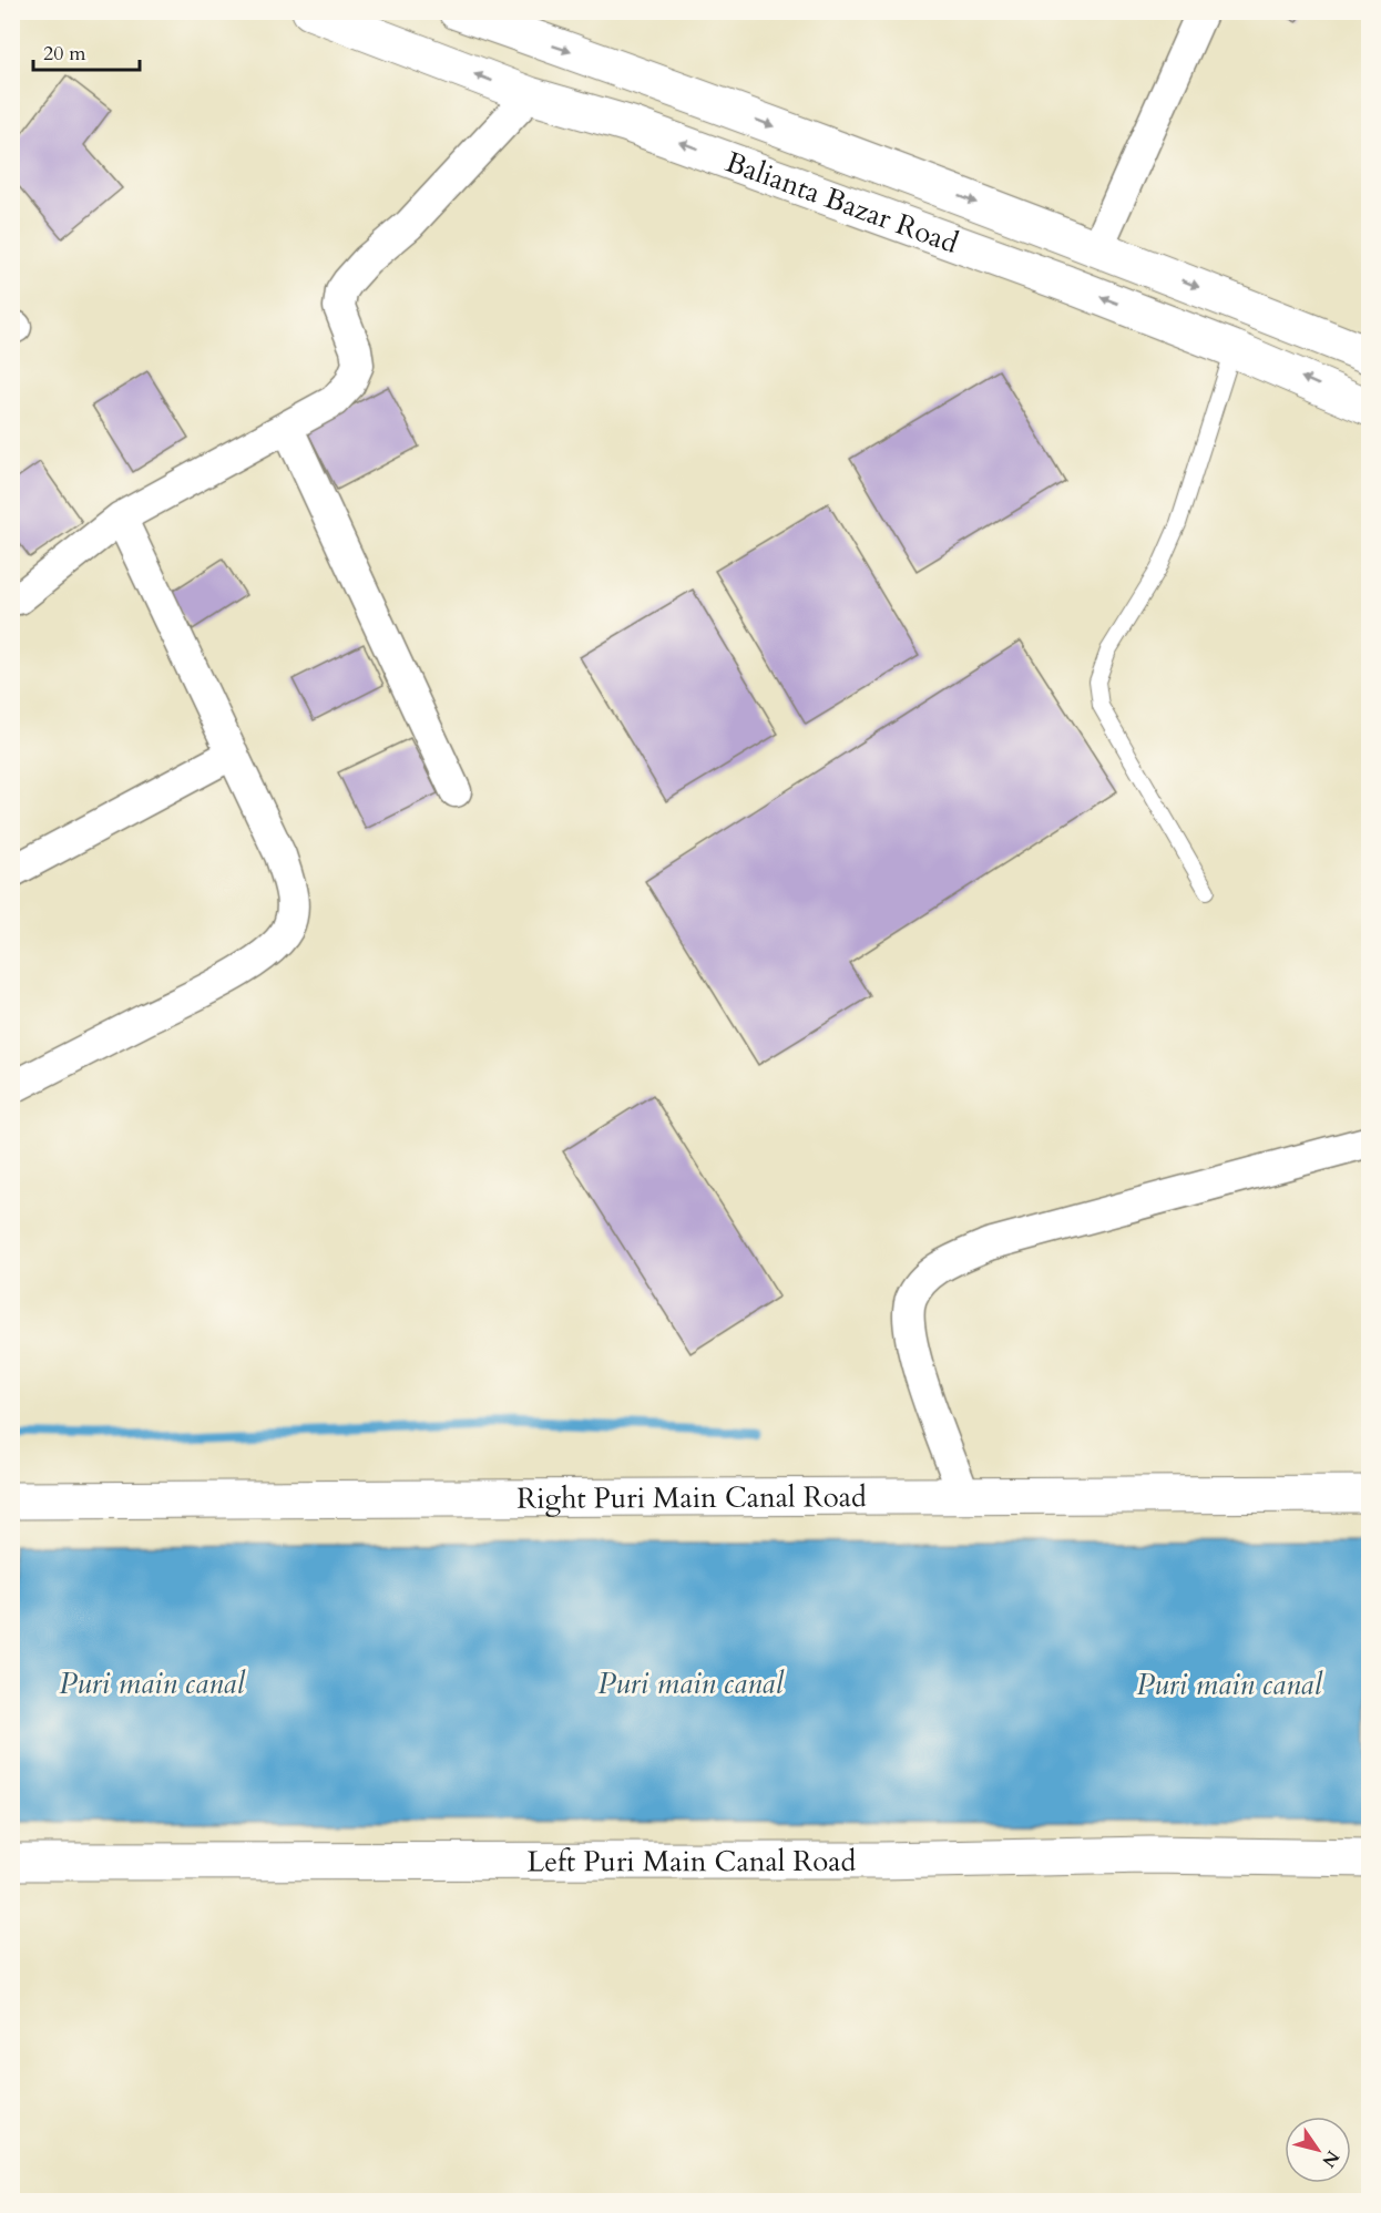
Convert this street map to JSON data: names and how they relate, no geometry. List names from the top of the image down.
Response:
{
  "streets": {
    "street": ["Balianta Bazar Road", "Right Puri Main Canal Road", "Left Puri Main Canal Road"]
  },
  "water": ["Puri main canal"],
  "scale_bar": "20 m",
  "north": "bottom right"
}
